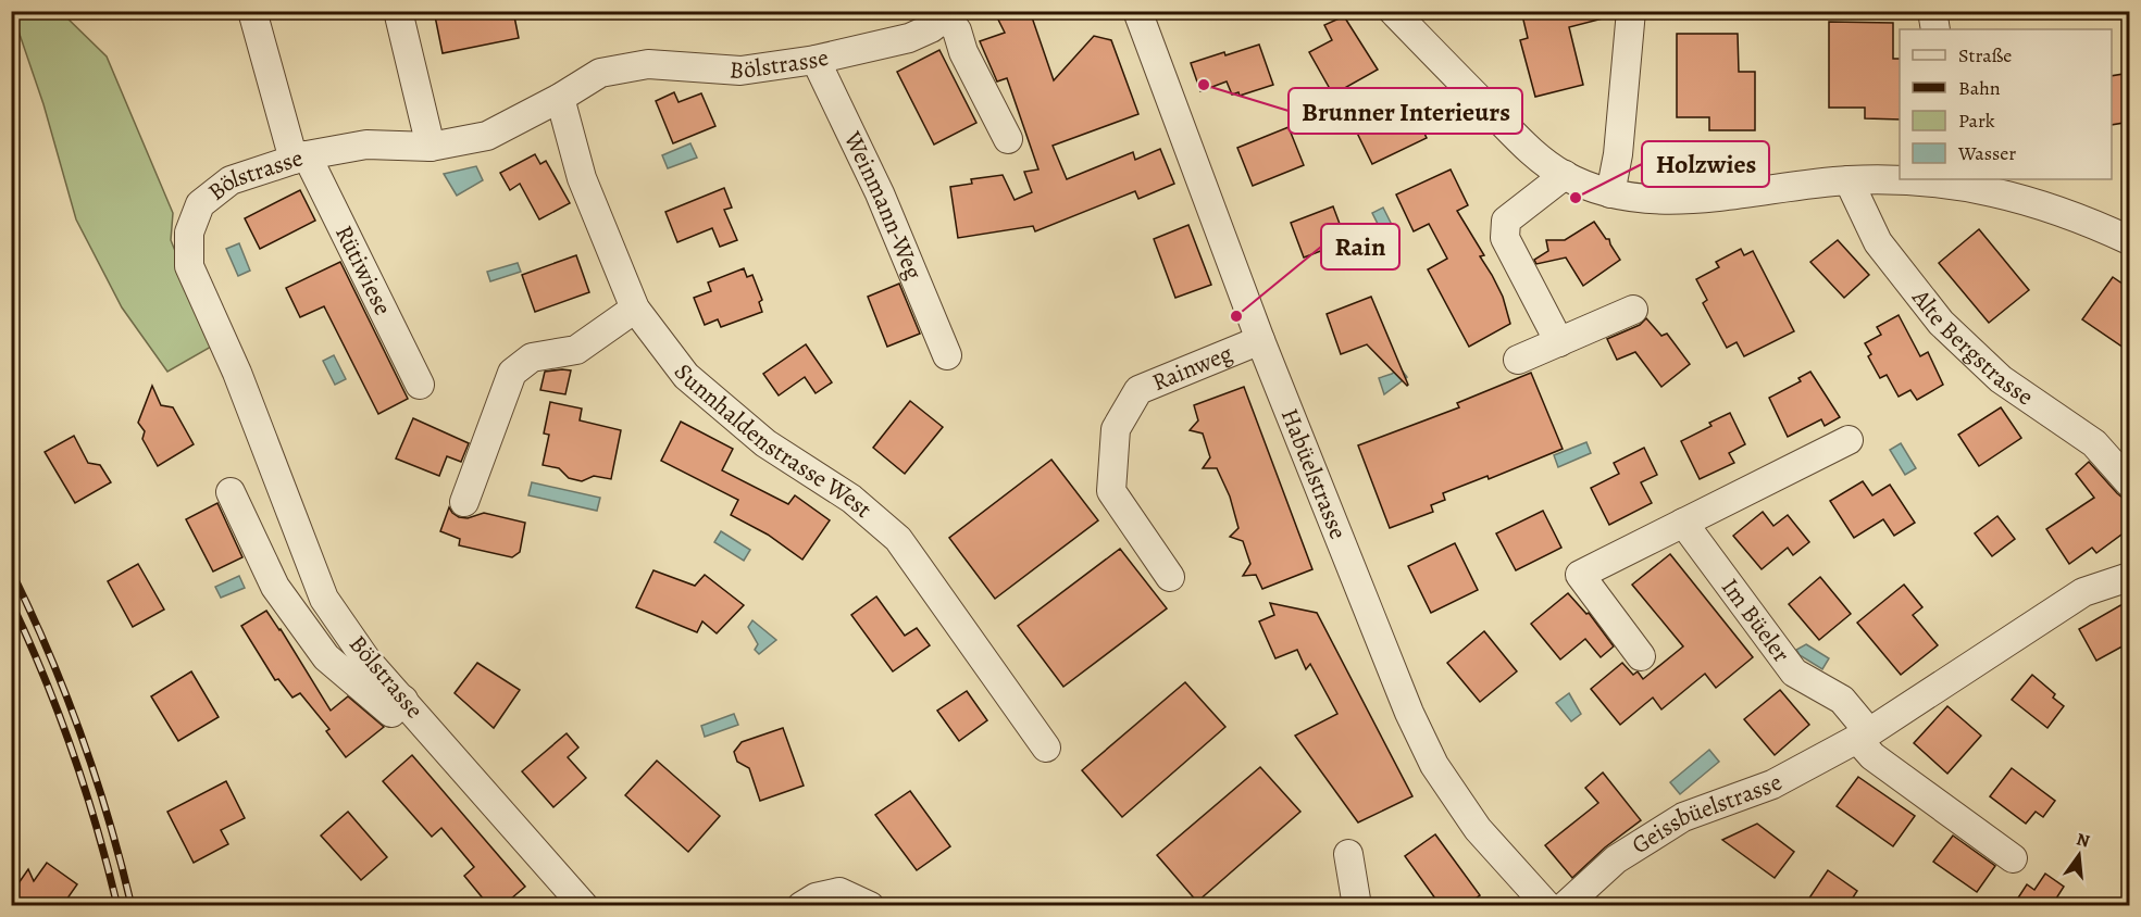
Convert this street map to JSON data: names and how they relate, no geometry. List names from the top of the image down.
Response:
{
  "streets": {
    "street": [
      "Bölstrasse",
      "Weinmann-Weg",
      "Rütiwiese",
      "Alte Bergstrasse",
      "Rainweg",
      "Sunnhaldenstrasse West",
      "Habüelstrasse",
      "Im Büeler",
      "Geissbüelstrasse"
    ]
  },
  "crossings": [
    ["Bölstrasse", "Weinmann-Weg"],
    ["Bölstrasse", "Rütiwiese"],
    ["Bölstrasse", "Sunnhaldenstrasse West"],
    ["Rainweg", "Habüelstrasse"],
    ["Im Büeler", "Geissbüelstrasse"]
  ],
  "places": ["Brunner Interieurs", "Holzwies", "Rain"],
  "legend": [
    "Straße",
    "Bahn",
    "Park",
    "Wasser"
  ],
  "north": "top"
}
